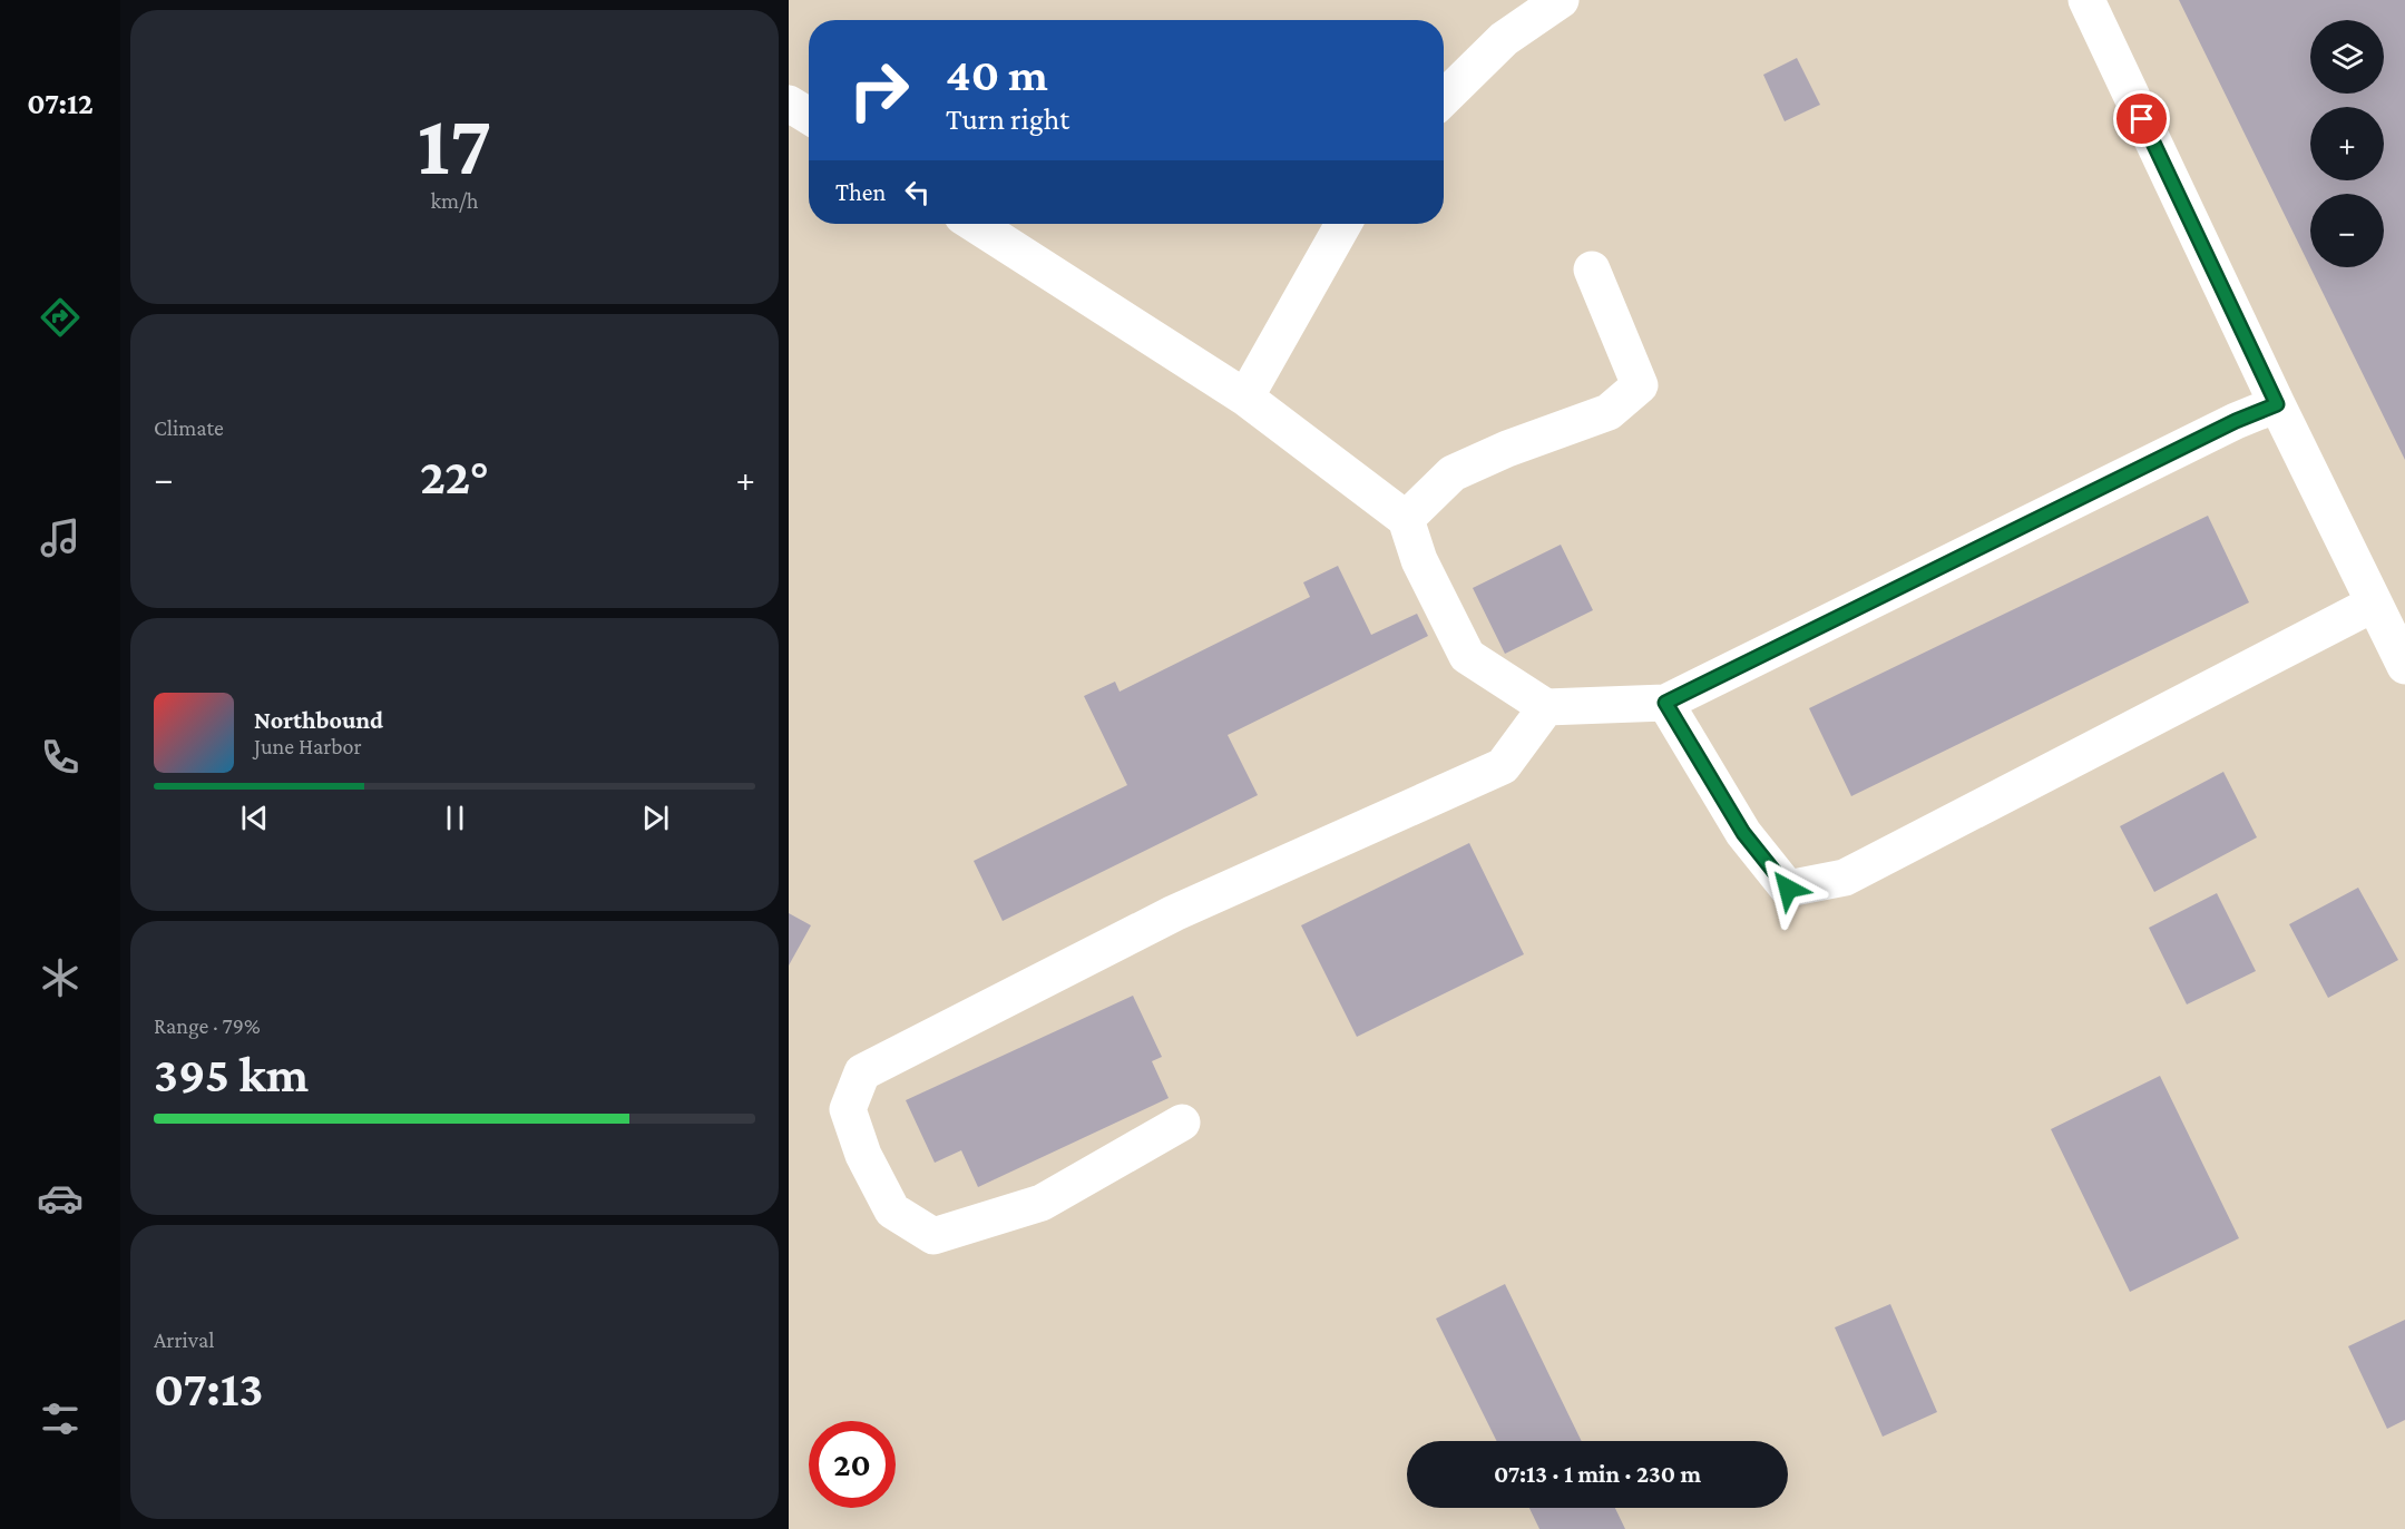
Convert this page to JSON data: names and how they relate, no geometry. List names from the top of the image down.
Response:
{
  "page": {
    "tabs": "07:12",
    "tile": [
      ["17", "km/h"],
      "Climate",
      ["Range · 79%", "395 km"],
      ["Arrival", "07:13"]
    ],
    "map_buttons": ["+", "−"],
    "turn": ["40 m", "Turn right"],
    "then": "Then",
    "heat": ["−", "22°", "+"],
    "song": ["Northbound", "June Harbor"],
    "limit": "20",
    "trip": "07:13 · 1 min · 230 m"
  }
}
